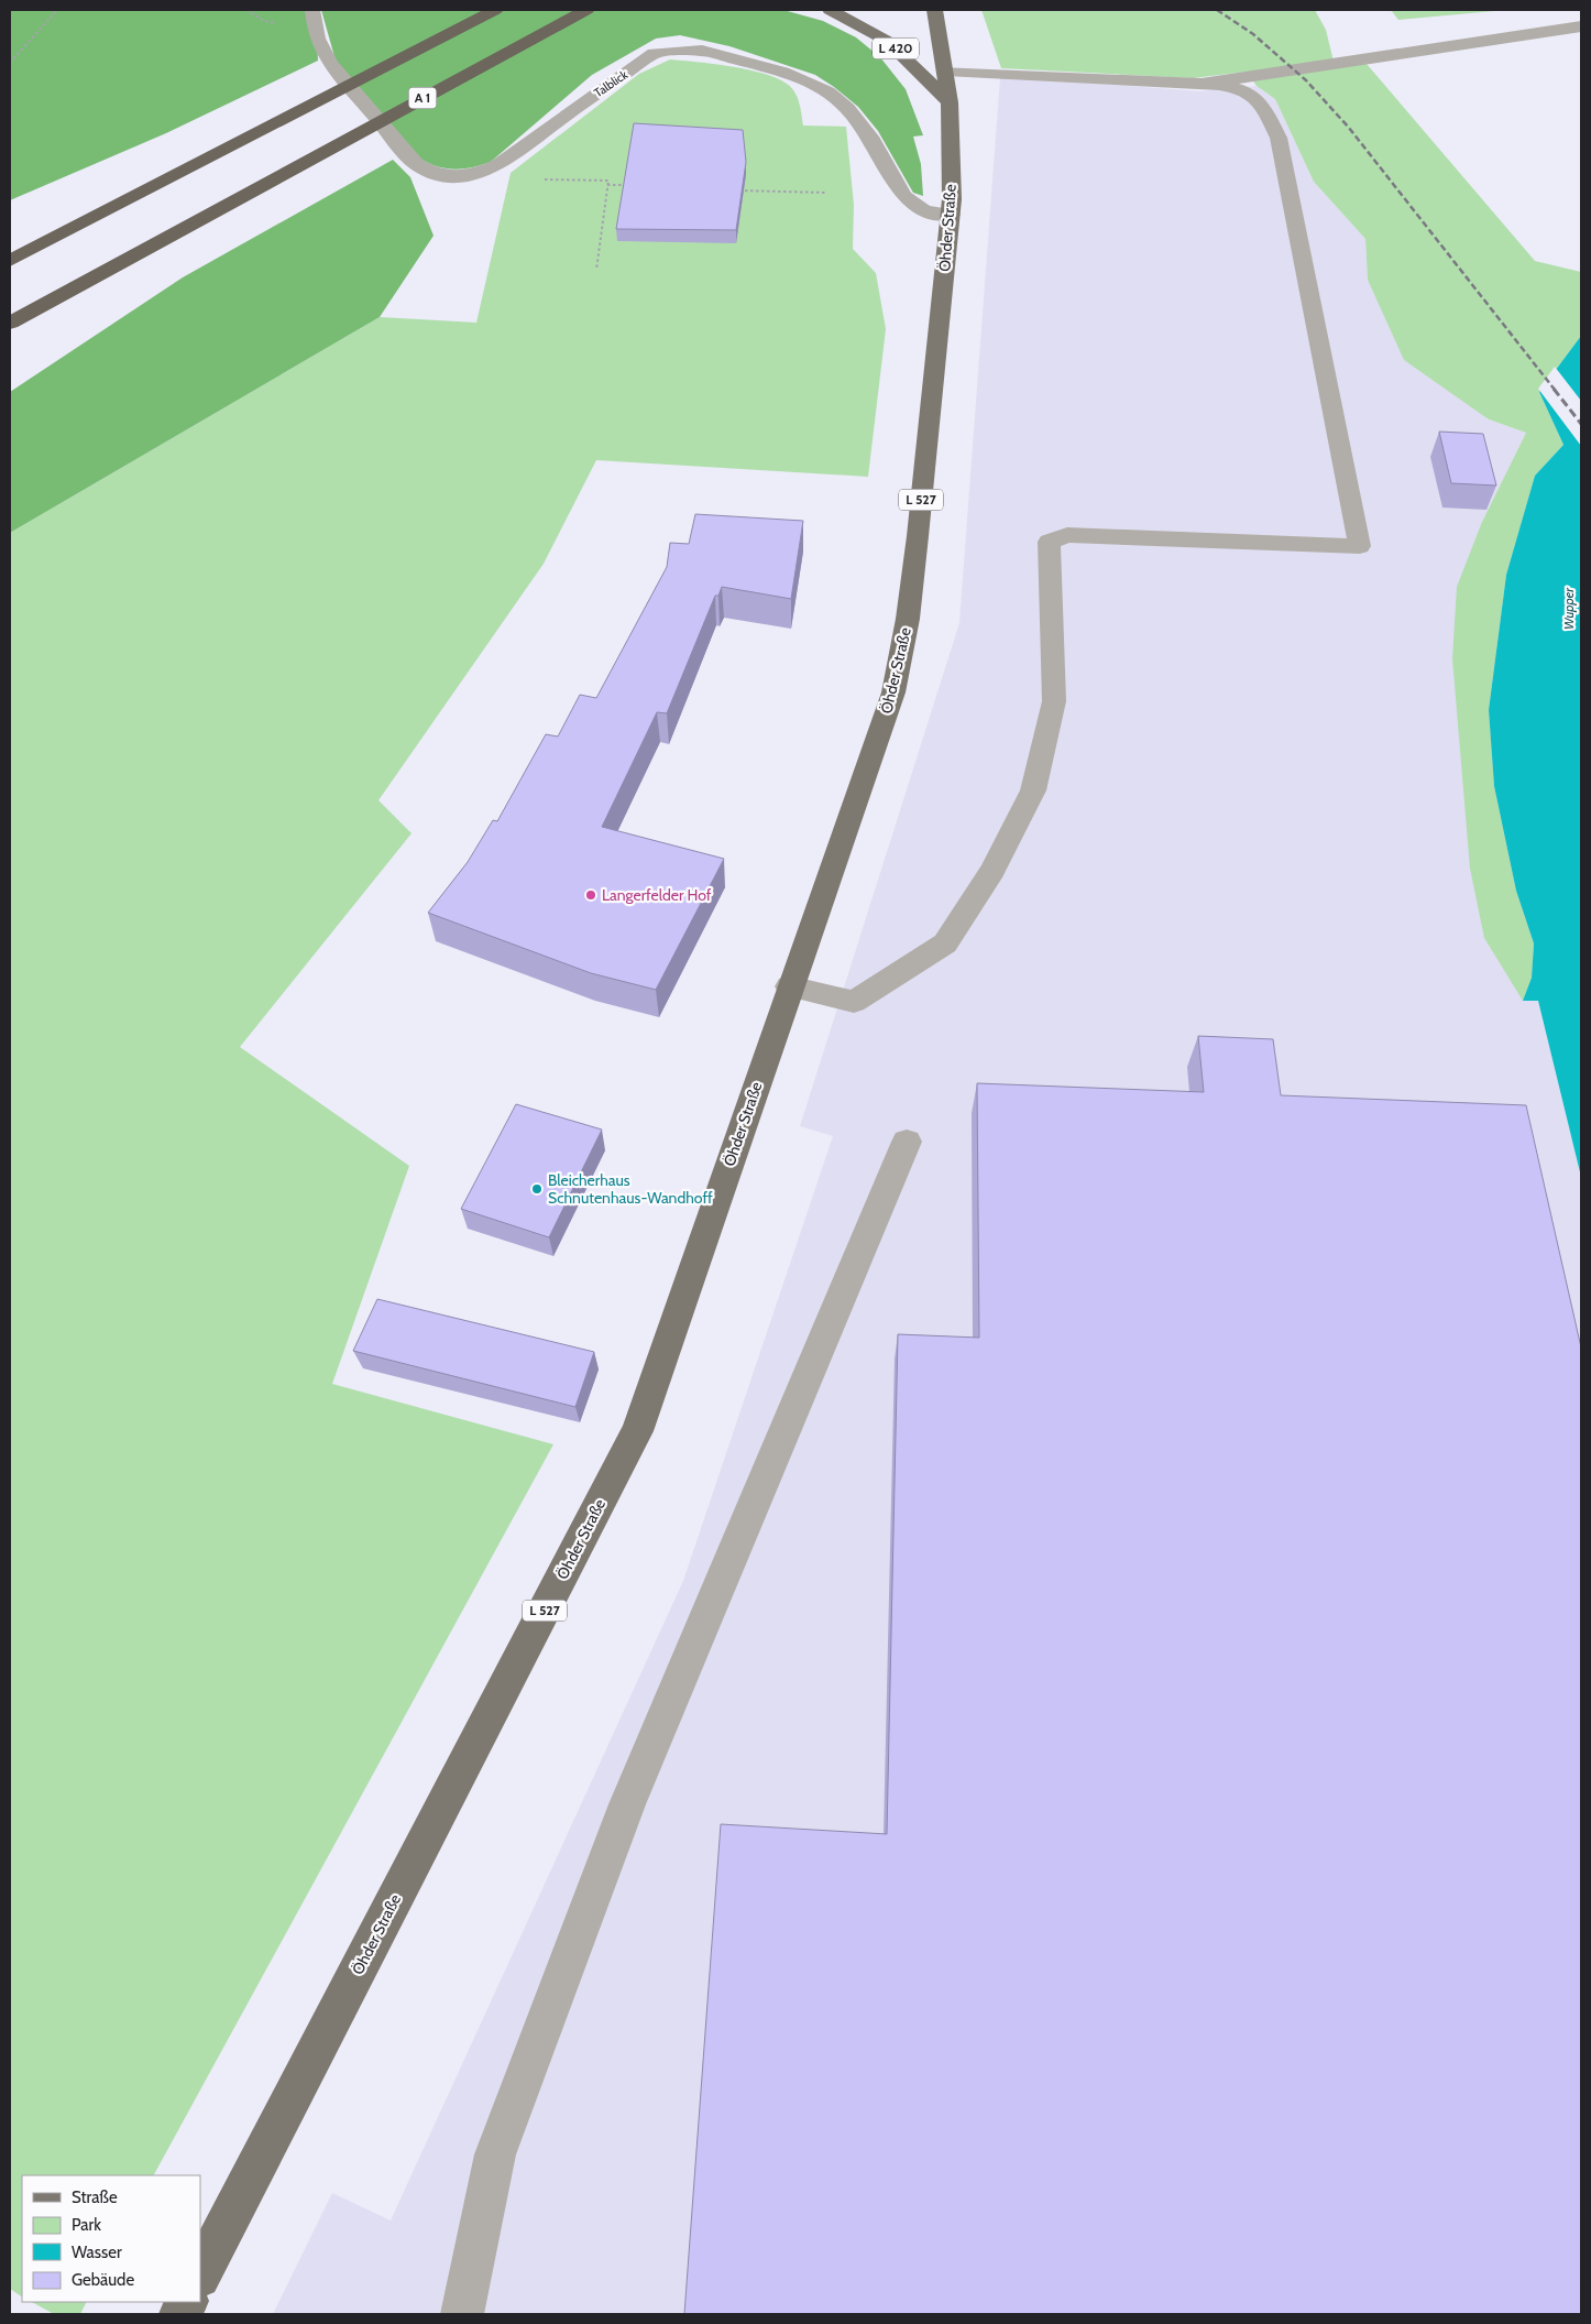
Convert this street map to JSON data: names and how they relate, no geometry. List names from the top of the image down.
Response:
{
  "streets": {
    "highway": ["A 1"],
    "main road": ["L 420", "Öhder Straße", "L 527"],
    "street": ["Talblick"]
  },
  "crossings": [
    ["L 420", "Öhder Straße"],
    ["Talblick", "Öhder Straße"]
  ],
  "water": ["Wupper"],
  "places": ["Langerfelder Hof", "Bleicherhaus Schnutenhaus-Wandhoff"],
  "legend": [
    "Straße",
    "Park",
    "Wasser",
    "Gebäude"
  ]
}
